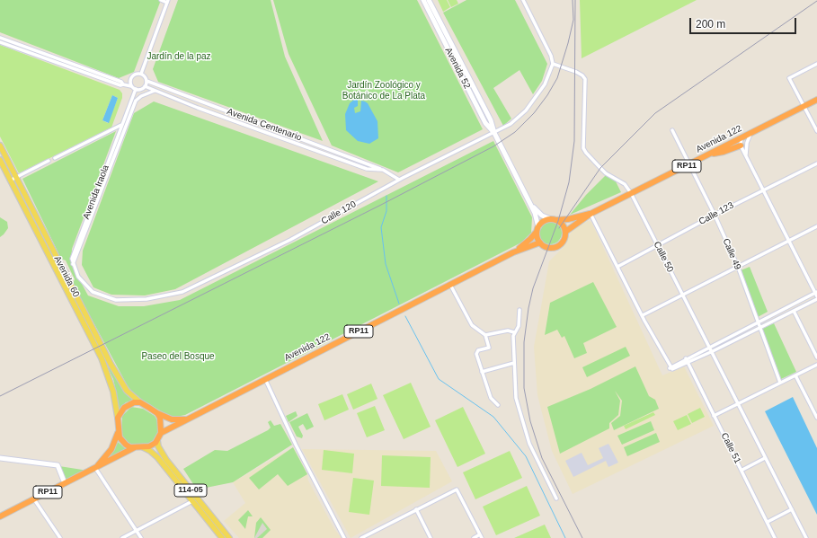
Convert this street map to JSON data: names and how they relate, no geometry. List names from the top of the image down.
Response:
{
  "streets": {
    "highway": ["Avenida 122", "RP11"],
    "main road": ["Avenida 52", "Avenida 60", "114-05"],
    "street": [
      "Avenida Centenario",
      "Avenida Iraola",
      "Calle 120",
      "Calle 123",
      "Calle 49",
      "Calle 50",
      "Calle 51"
    ]
  },
  "crossings": [
    ["Avenida 52", "Avenida 122"],
    ["Avenida 52", "RP11"],
    ["Avenida 52", "Calle 120"],
    ["Avenida Centenario", "Avenida Iraola"],
    ["Avenida Centenario", "Calle 120"],
    ["Avenida 122", "RP11"],
    ["Avenida 122", "Calle 49"],
    ["Avenida 122", "Calle 50"],
    ["Avenida 122", "Avenida 60"],
    ["Avenida 122", "114-05"],
    ["RP11", "Avenida 60"],
    ["RP11", "114-05"],
    ["Avenida Iraola", "Calle 120"],
    ["Calle 120", "Calle 50"],
    ["Calle 123", "Calle 49"],
    ["Calle 123", "Calle 50"],
    ["Avenida 60", "114-05"]
  ],
  "parks": ["Jardín de la paz", "Jardín Zoológico y Botánico de La Plata", "Paseo del Bosque"],
  "scale_bar": "200 m"
}
